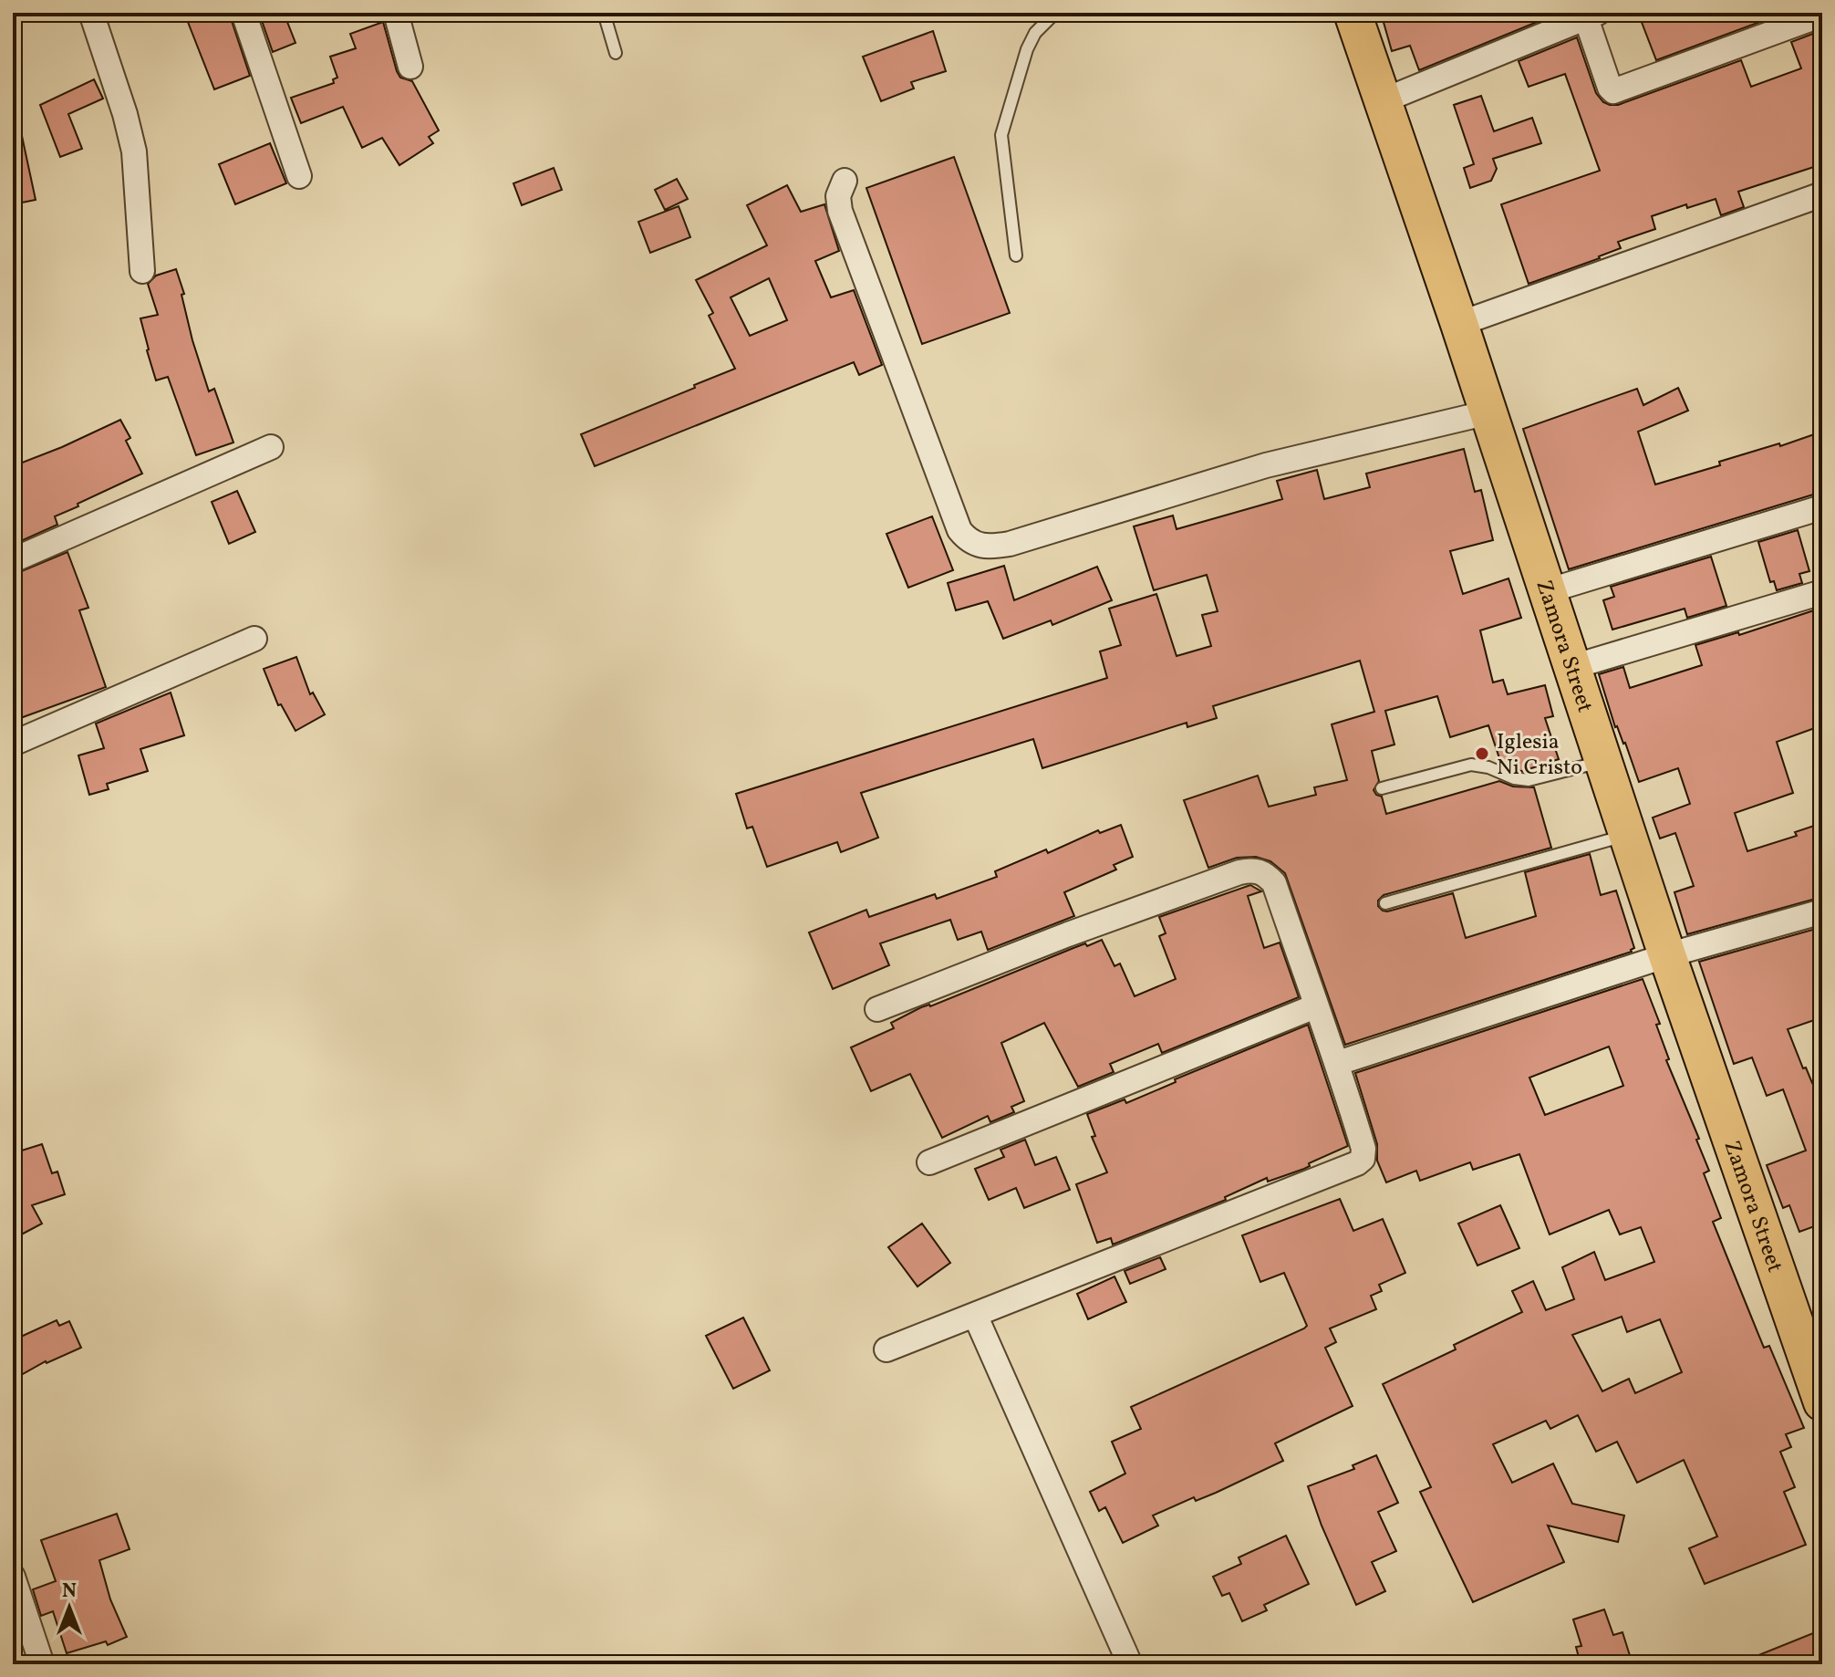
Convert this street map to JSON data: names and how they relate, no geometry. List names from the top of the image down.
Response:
{
  "streets": {
    "main road": ["Zamora Street"]
  },
  "places": ["Iglesia Ni Cristo"],
  "north": "top"
}
